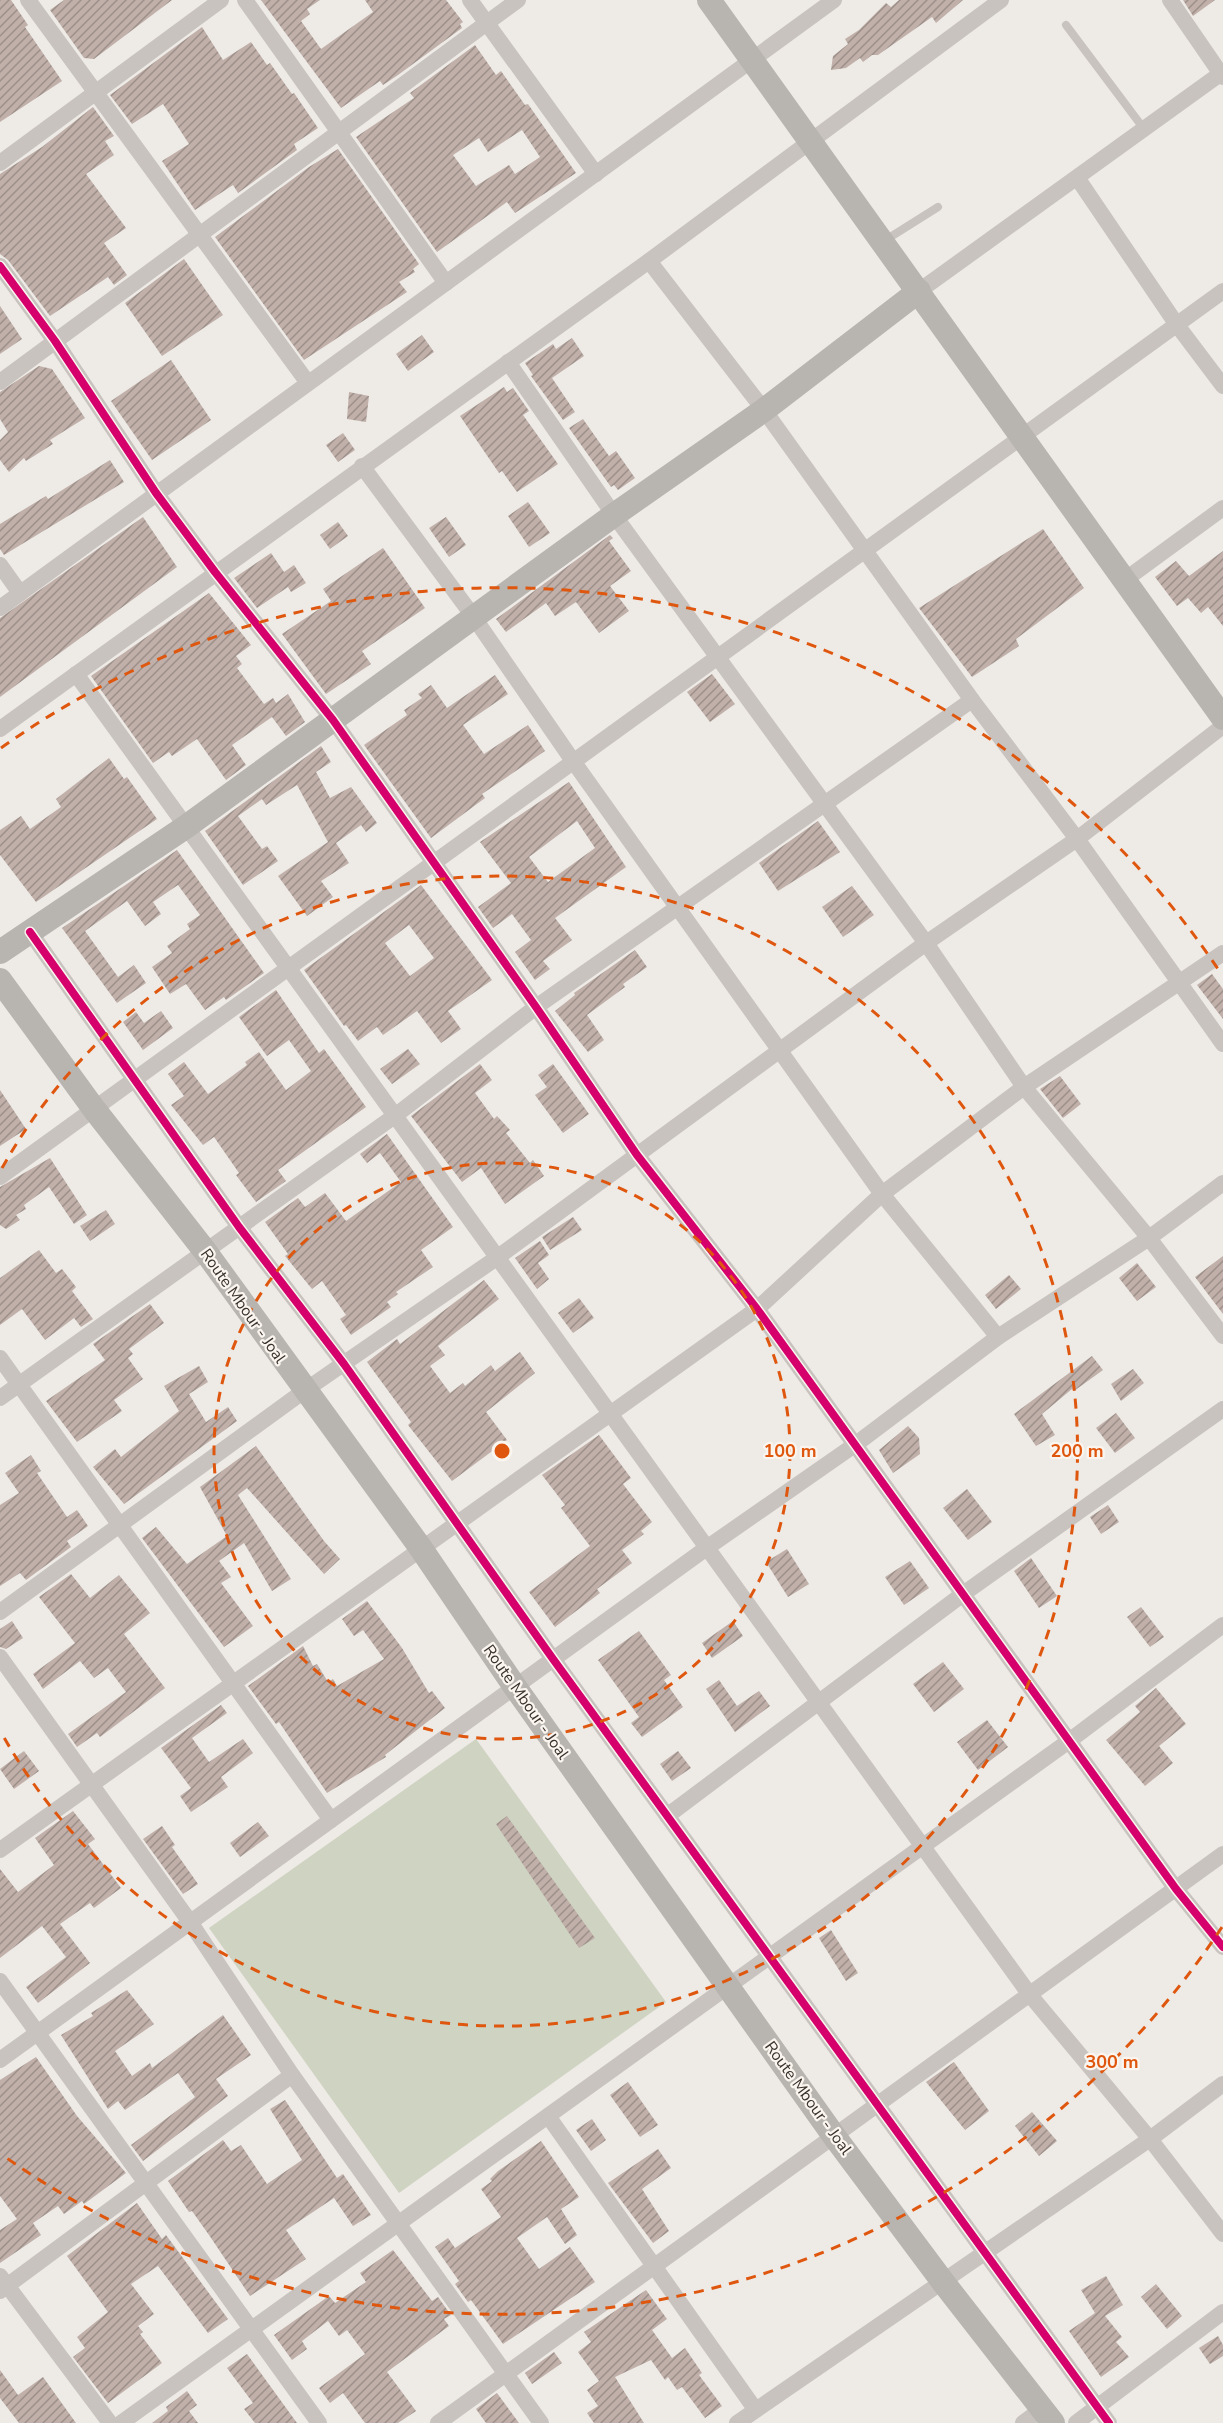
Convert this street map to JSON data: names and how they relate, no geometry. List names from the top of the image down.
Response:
{
  "streets": {
    "main road": ["Route Mbour - Joal"]
  },
  "rings": ["100 m", "200 m", "300 m"]
}
